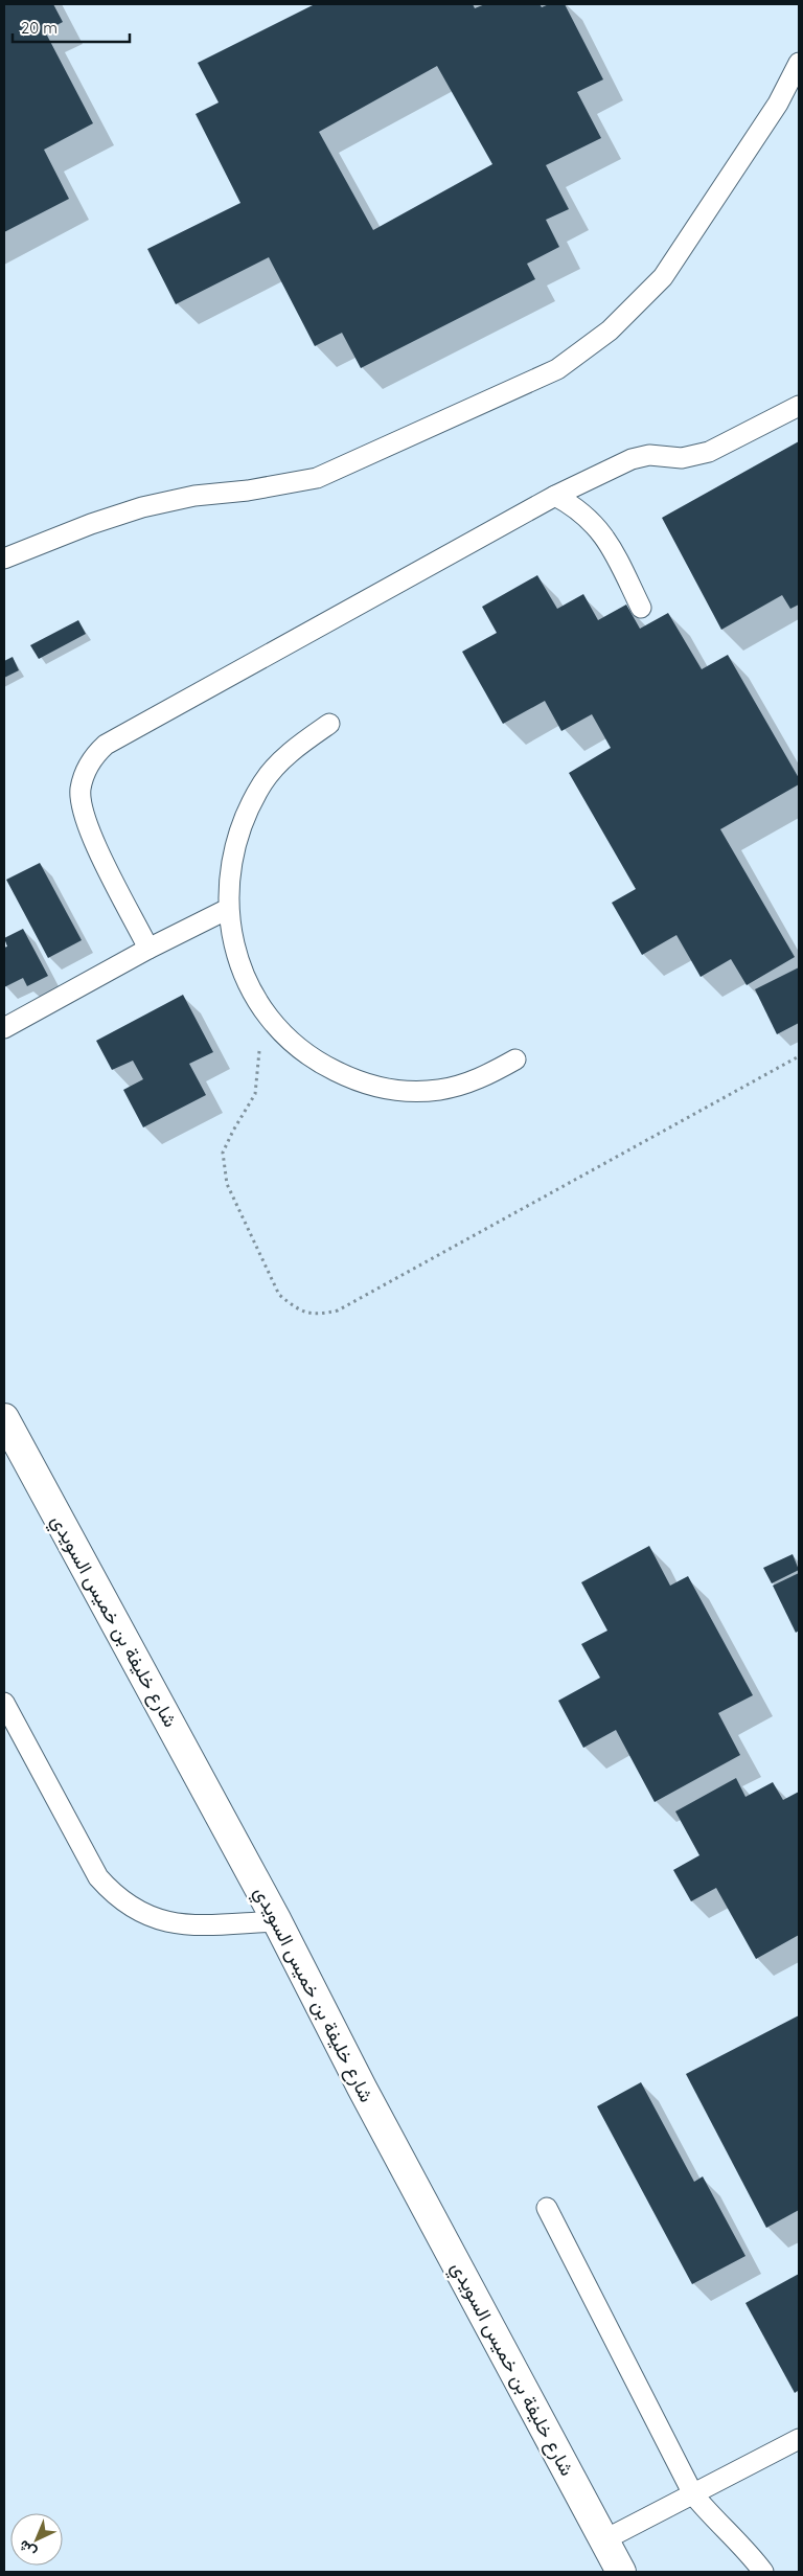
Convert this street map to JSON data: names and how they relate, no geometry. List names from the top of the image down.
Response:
{
  "streets": {
    "street": ["شارع خليفة بن خميس السويدي"]
  },
  "scale_bar": "20 m",
  "north": "bottom left"
}
